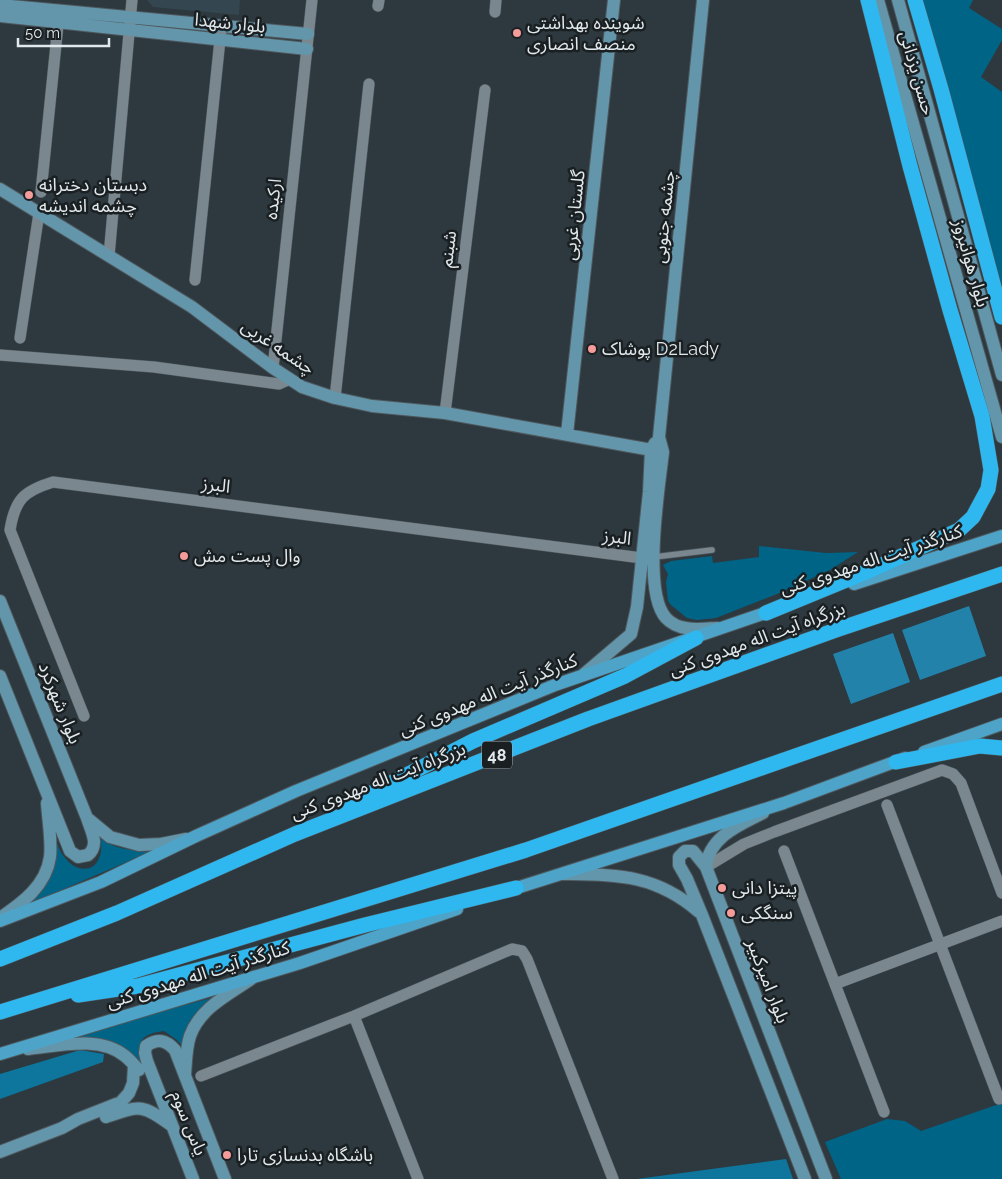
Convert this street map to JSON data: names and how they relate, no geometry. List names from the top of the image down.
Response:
{
  "streets": {
    "highway": ["بزرگراه آیت اله مهدوی کنی", "48"],
    "main road": ["کنارگذر آیت اله مهدوی کنی"],
    "street": [
      "بلوار شهدا",
      "حسن یزدانی",
      "ارکیده",
      "گلستان غربی",
      "چشمه جنوبی",
      "شبنم",
      "بلوار هوانیروز",
      "چشمه غربی",
      "البرز",
      "بلوار شهرکرد",
      "بلوار امیرکبیر",
      "یاس سوم"
    ]
  },
  "crossings": [
    ["بلوار شهدا", "ارکیده"],
    ["حسن یزدانی", "بلوار هوانیروز"],
    ["ارکیده", "چشمه غربی"],
    ["گلستان غربی", "چشمه غربی"],
    ["چشمه جنوبی", "چشمه غربی"],
    ["چشمه جنوبی", "البرز"],
    ["چشمه جنوبی", "کنارگذر آیت اله مهدوی کنی"],
    ["شبنم", "چشمه غربی"],
    ["کنارگذر آیت اله مهدوی کنی", "یاس سوم"]
  ],
  "places": [
    "شوینده بهداشتی منصف انصاری",
    "دبستان دخترانه چشمه اندیشه",
    "پوشاک D2Lady",
    "وال پست مش",
    "پیتزا دانی",
    "سنگکی",
    "باشگاه بدنسازی تارا"
  ],
  "scale_bar": "50 m"
}
